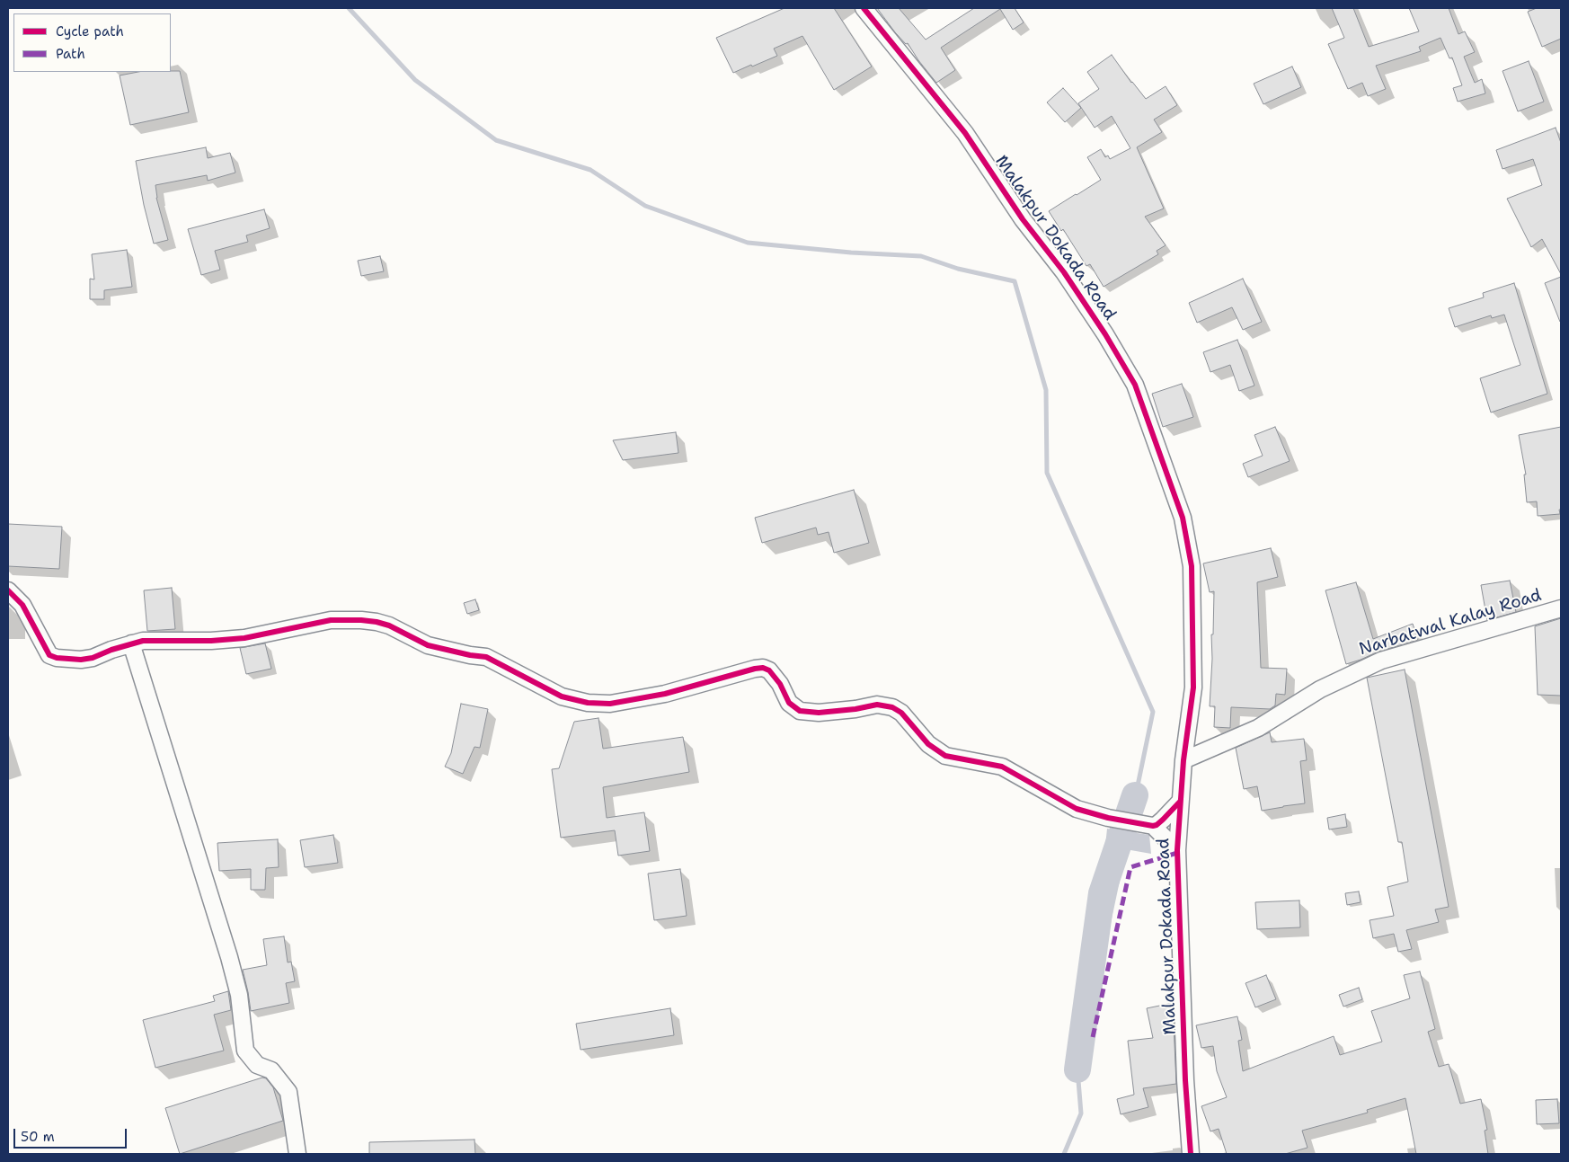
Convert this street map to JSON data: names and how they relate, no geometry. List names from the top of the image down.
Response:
{
  "streets": {
    "street": ["Malakpur Dokada Road", "Narbatwal Kalay Road"]
  },
  "crossings": [
    ["Malakpur Dokada Road", "Narbatwal Kalay Road"]
  ],
  "legend": ["Cycle path", "Path"],
  "scale_bar": "50 m"
}
